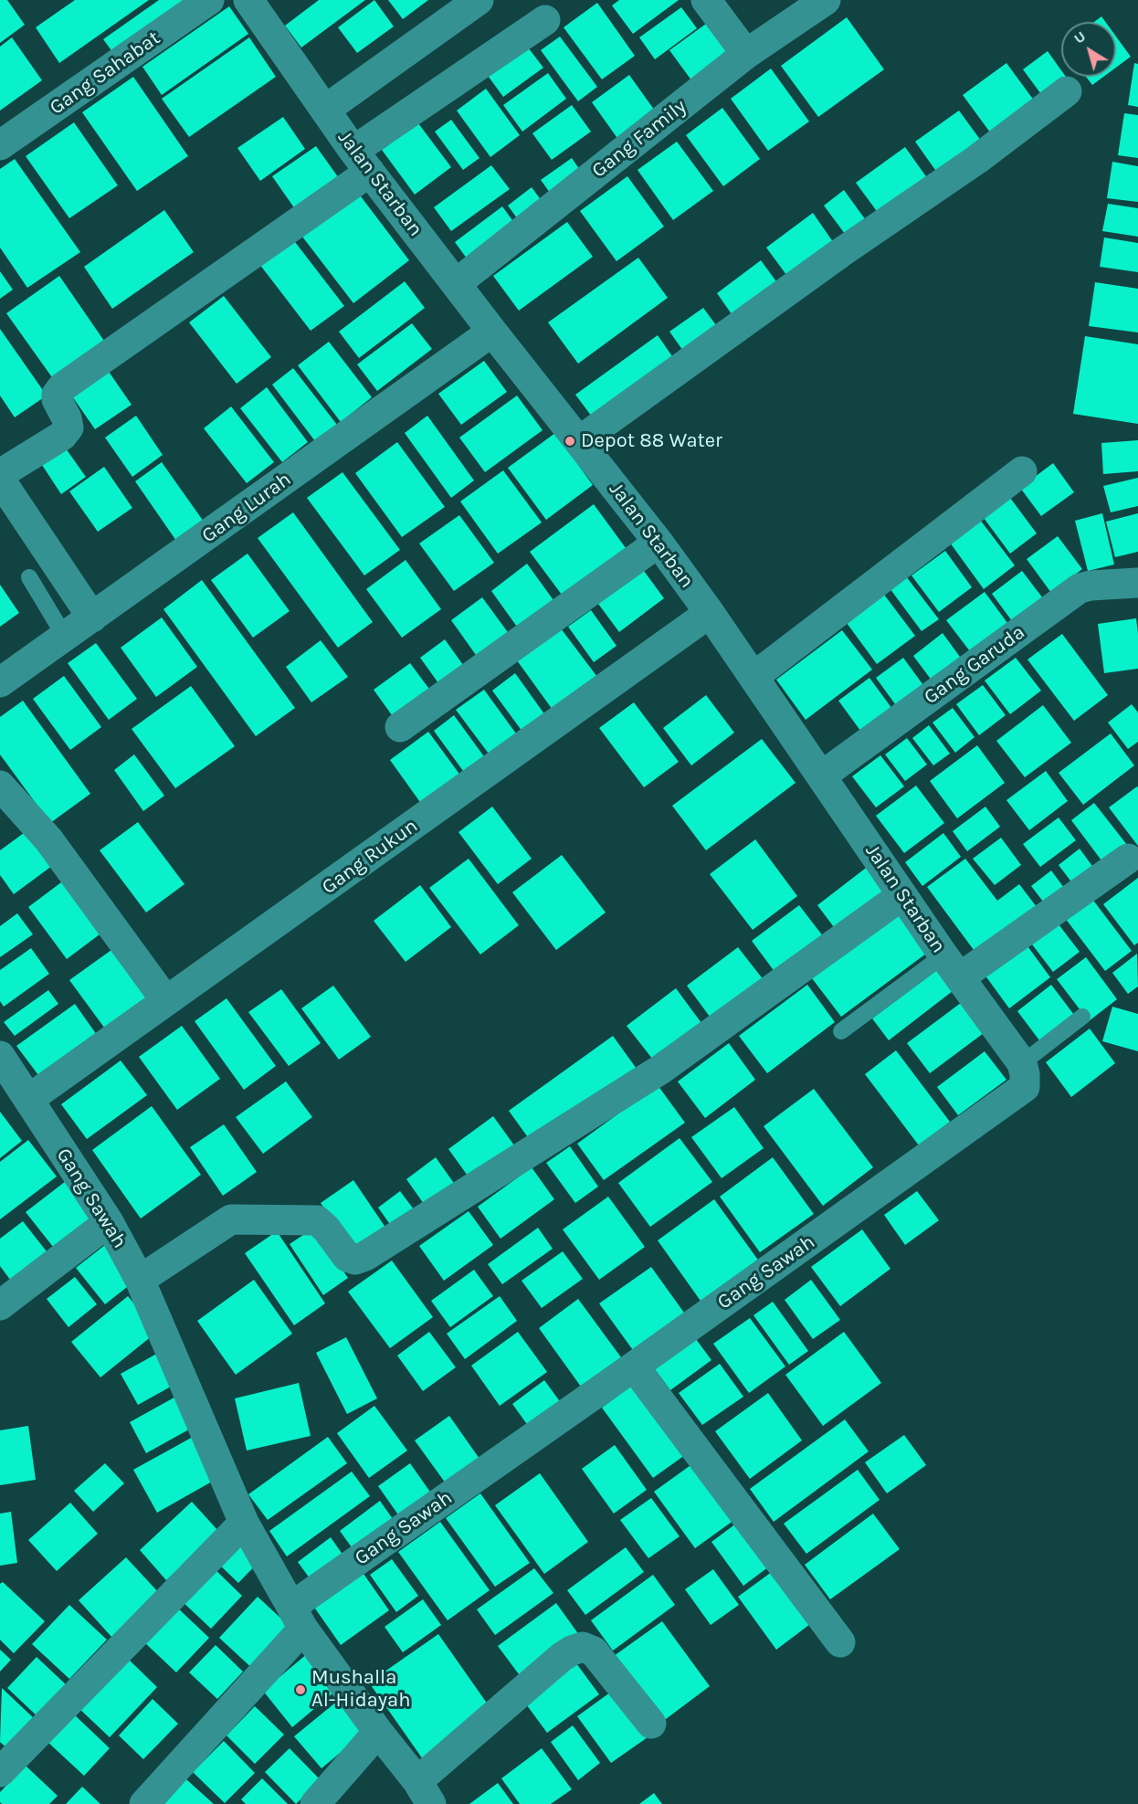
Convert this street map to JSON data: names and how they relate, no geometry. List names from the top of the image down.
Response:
{
  "streets": {
    "street": [
      "Gang Sahabat",
      "Gang Family",
      "Jalan Starban",
      "Gang Lurah",
      "Gang Garuda",
      "Gang Rukun",
      "Gang Sawah"
    ]
  },
  "crossings": [
    ["Gang Family", "Jalan Starban"],
    ["Jalan Starban", "Gang Lurah"],
    ["Jalan Starban", "Gang Garuda"],
    ["Jalan Starban", "Gang Rukun"],
    ["Jalan Starban", "Gang Sawah"],
    ["Gang Rukun", "Gang Sawah"]
  ],
  "places": ["Depot 88 Water", "Mushalla Al-Hidayah"],
  "north": "top left"
}
